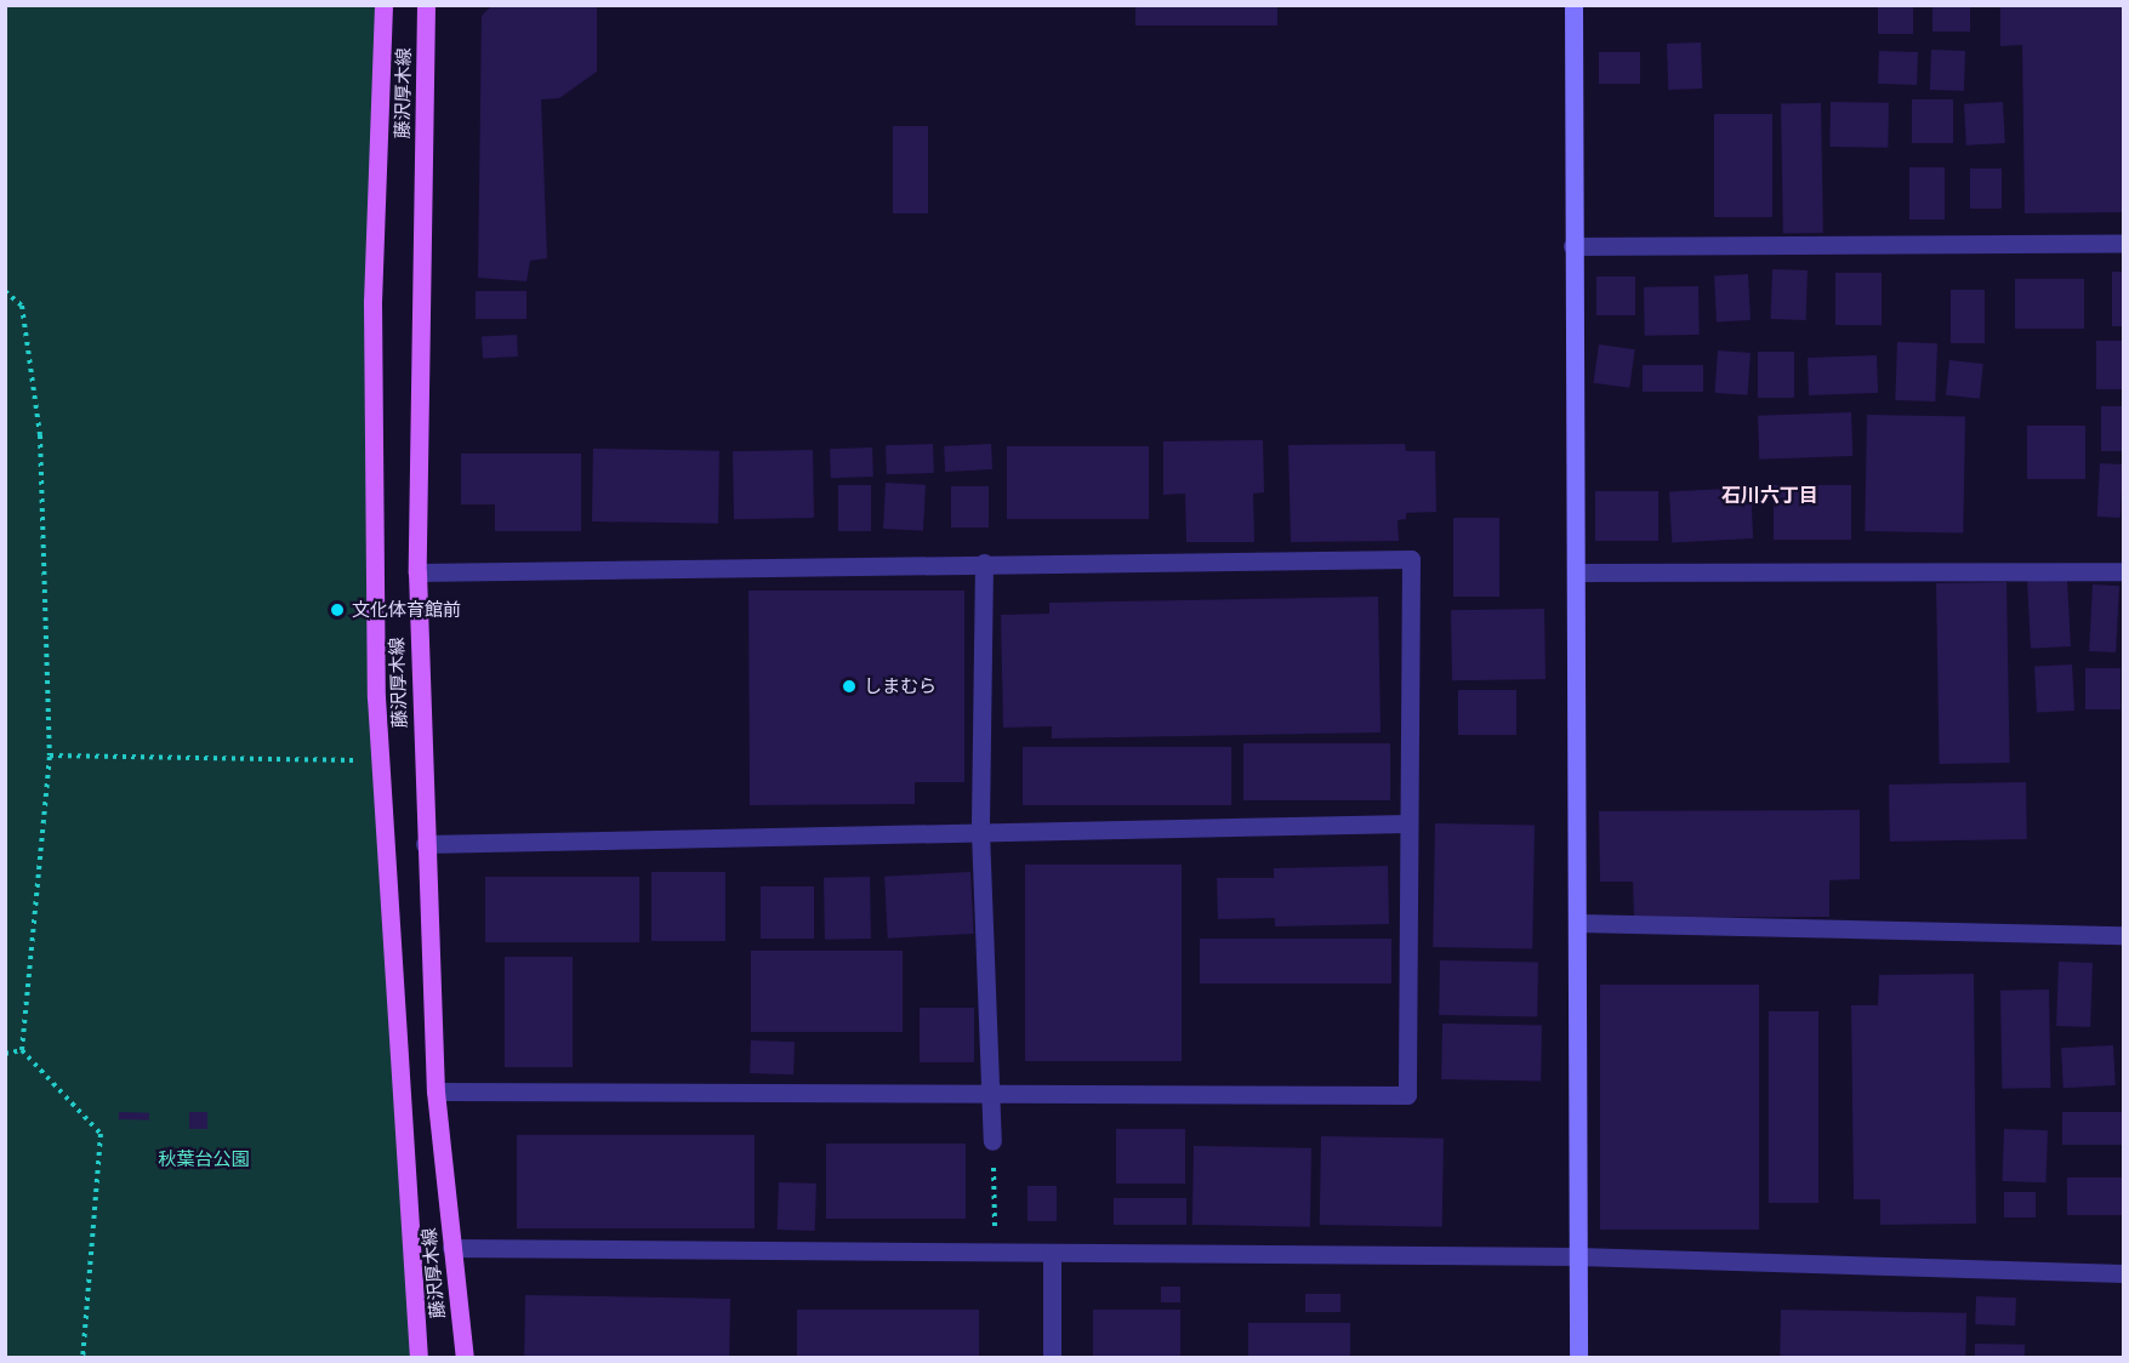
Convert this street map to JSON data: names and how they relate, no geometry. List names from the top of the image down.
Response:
{
  "streets": {
    "main road": ["藤沢厚木線"]
  },
  "districts": ["石川六丁目"],
  "parks": ["秋葉台公園"],
  "places": ["文化体育館前", "しまむら"]
}
